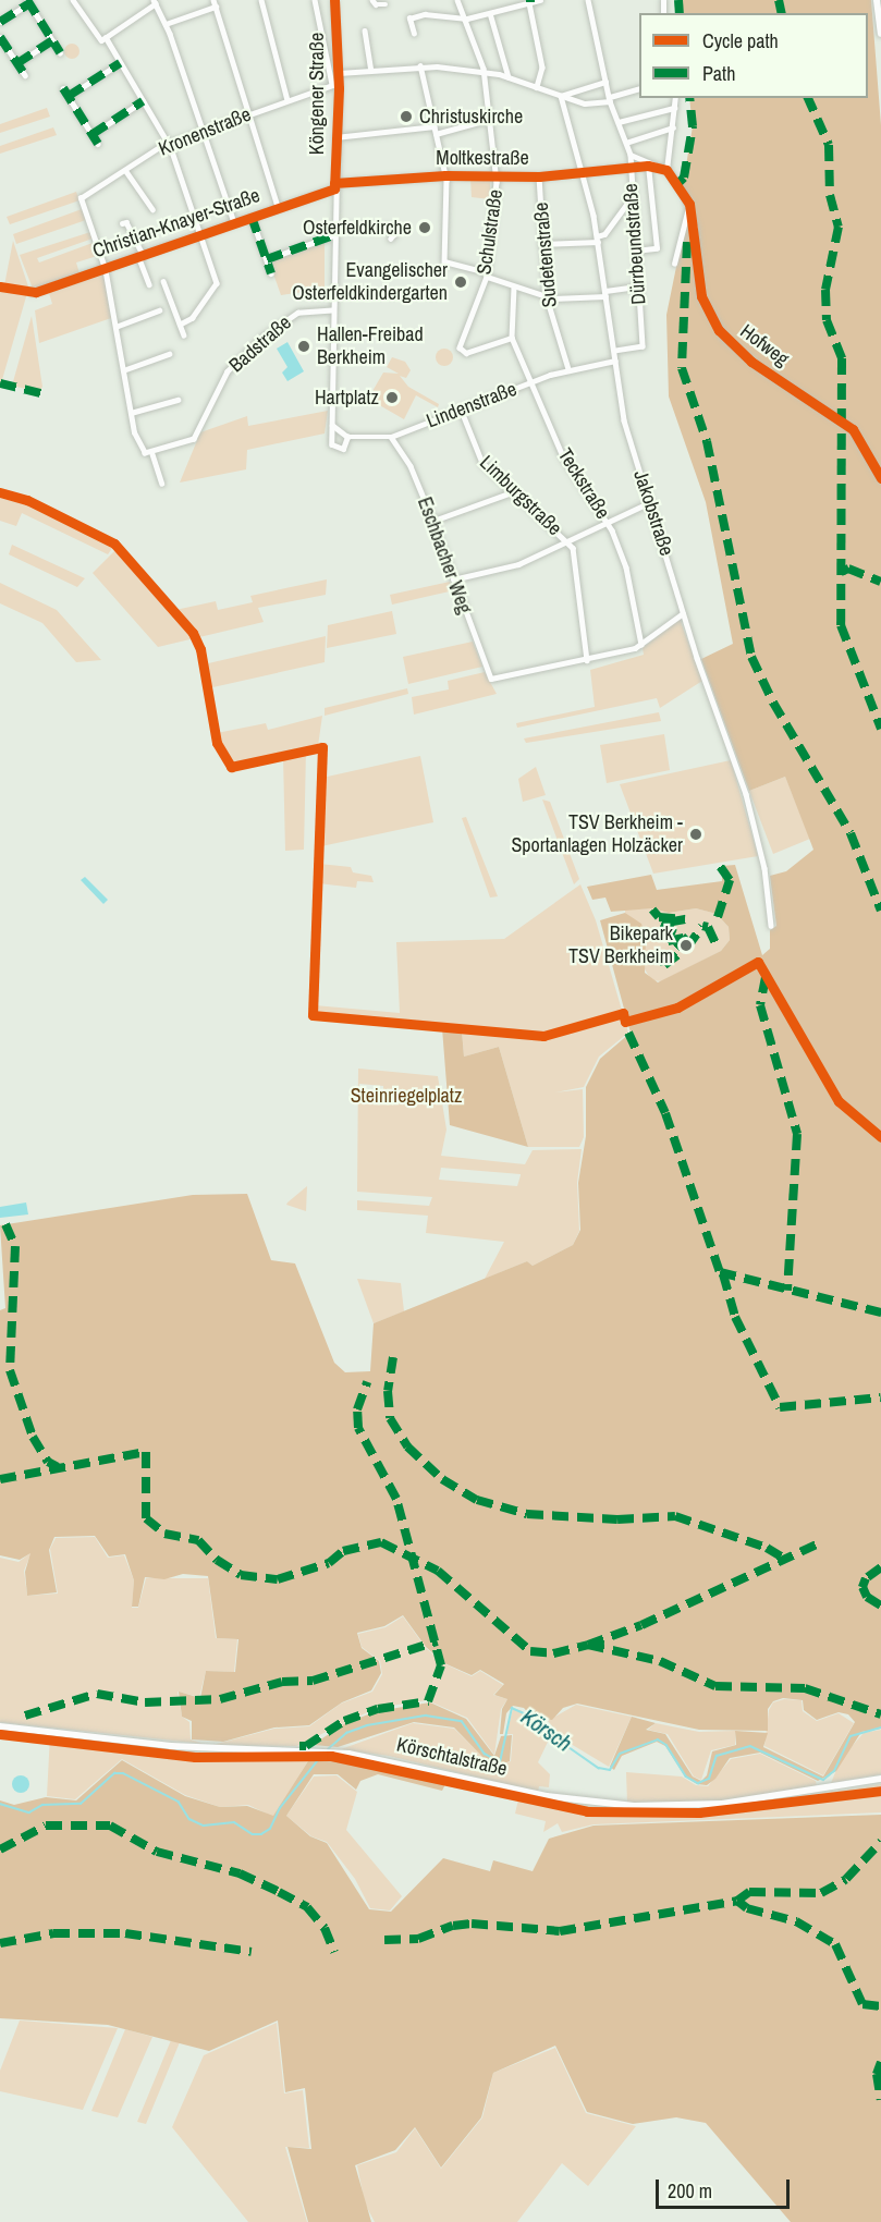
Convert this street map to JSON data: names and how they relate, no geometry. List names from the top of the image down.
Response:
{
  "streets": {
    "main road": ["Körschtalstraße"],
    "street": [
      "Köngener Straße",
      "Kronenstraße",
      "Moltkestraße",
      "Christian-Knayer-Straße",
      "Schulstraße",
      "Dürrbeundstraße",
      "Sudetenstraße",
      "Badstraße",
      "Hofweg",
      "Lindenstraße",
      "Teckstraße",
      "Limburgstraße",
      "Jakobstraße",
      "Eschbacher Weg"
    ]
  },
  "crossings": [
    ["Köngener Straße", "Kronenstraße"],
    ["Köngener Straße", "Moltkestraße"],
    ["Köngener Straße", "Christian-Knayer-Straße"],
    ["Köngener Straße", "Badstraße"],
    ["Köngener Straße", "Lindenstraße"],
    ["Kronenstraße", "Christian-Knayer-Straße"],
    ["Moltkestraße", "Christian-Knayer-Straße"],
    ["Moltkestraße", "Schulstraße"],
    ["Moltkestraße", "Dürrbeundstraße"],
    ["Moltkestraße", "Sudetenstraße"],
    ["Moltkestraße", "Jakobstraße"],
    ["Schulstraße", "Teckstraße"],
    ["Dürrbeundstraße", "Jakobstraße"],
    ["Sudetenstraße", "Lindenstraße"],
    ["Lindenstraße", "Teckstraße"],
    ["Lindenstraße", "Limburgstraße"],
    ["Lindenstraße", "Jakobstraße"],
    ["Lindenstraße", "Eschbacher Weg"],
    ["Limburgstraße", "Eschbacher Weg"]
  ],
  "water": ["Körsch"],
  "parks": ["Steinriegelplatz"],
  "places": [
    "Christuskirche",
    "Osterfeldkirche",
    "Evangelischer Osterfeldkindergarten",
    "Hallen-Freibad Berkheim",
    "Hartplatz",
    "TSV Berkheim - Sportanlagen Holzäcker",
    "Bikepark TSV Berkheim"
  ],
  "legend": ["Cycle path", "Path"],
  "scale_bar": "200 m"
}
